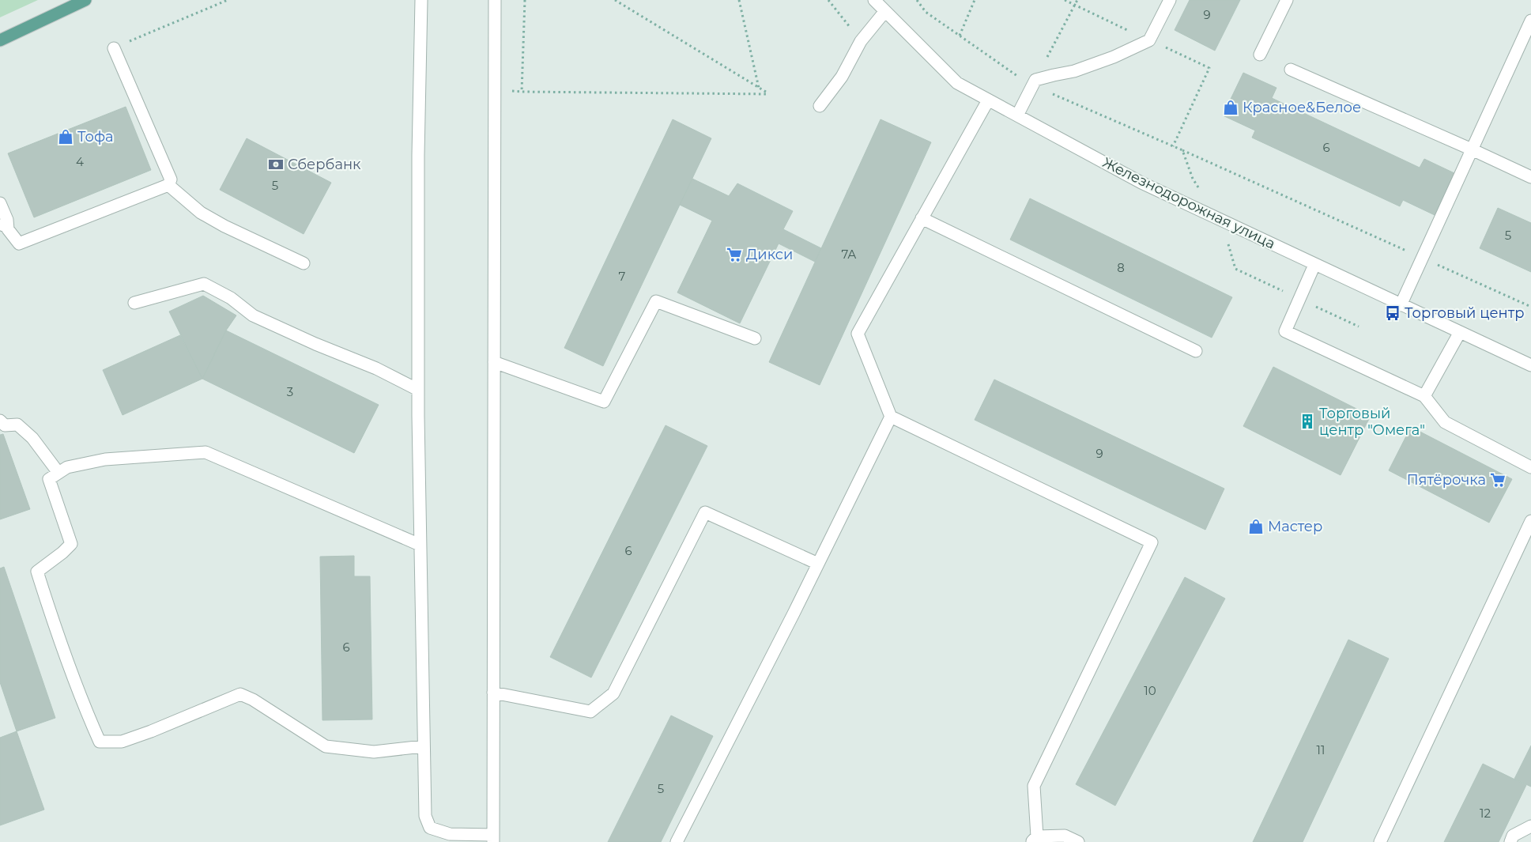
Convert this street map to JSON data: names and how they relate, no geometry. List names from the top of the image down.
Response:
{
  "streets": {
    "street": ["Железнодорожная улица"]
  },
  "places": {
    "shop": ["Красное&Белое", "Тофа", "Мастер"],
    "bank": ["Сбербанк"],
    "supermarket": ["Дикси", "Пятёрочка"],
    "bus stop": ["Торговый центр"],
    "building": ["Торговый центр \"Омега\""]
  },
  "house_numbers": [
    "9",
    "6",
    "4",
    "5",
    "5",
    "7А",
    "8",
    "7",
    "3",
    "9",
    "6",
    "6",
    "10",
    "11",
    "5",
    "12"
  ]
}
